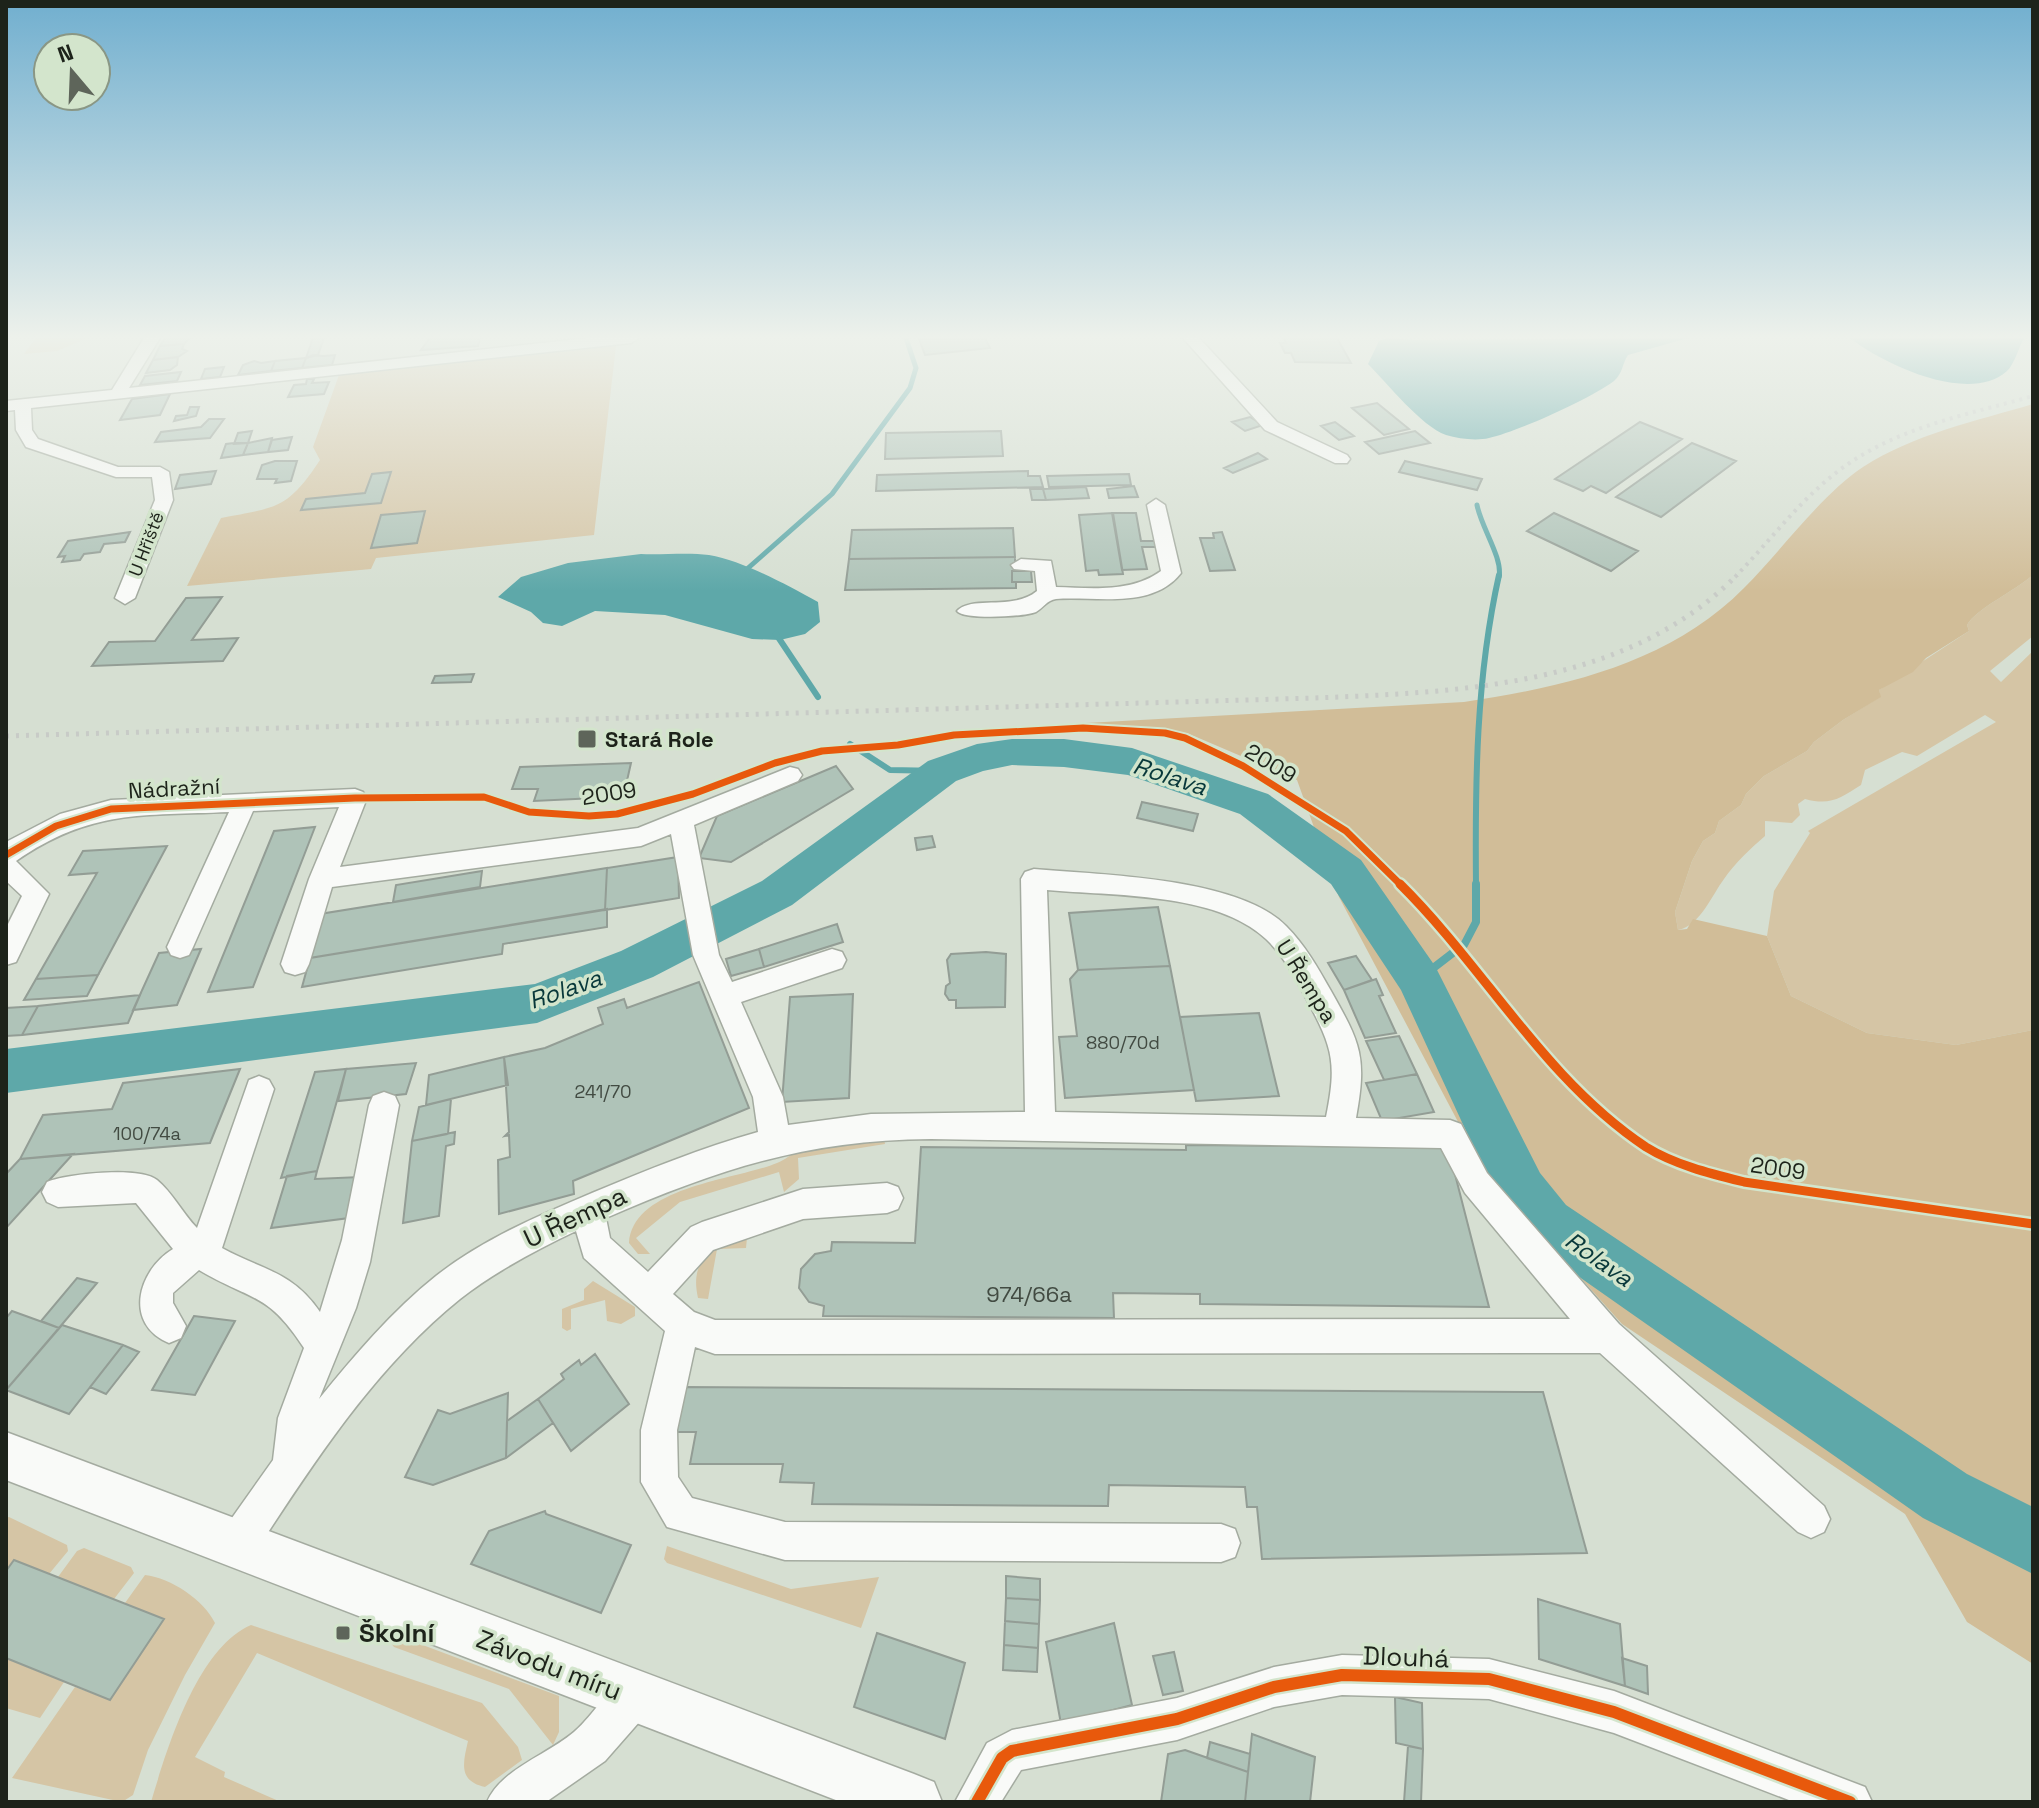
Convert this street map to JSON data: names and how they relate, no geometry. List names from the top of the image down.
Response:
{
  "streets": {
    "main road": ["Závodu míru"],
    "street": [
      "U Hřiště",
      "Nádražní",
      "U Řempa",
      "Dlouhá"
    ],
    "cycle path": ["2009"]
  },
  "crossings": [
    ["U Řempa", "Závodu míru"]
  ],
  "water": ["Rolava"],
  "places": {
    "transit": ["Stará Role", "Školní"]
  },
  "house_numbers": [
    "880/70d",
    "241/70",
    "100/74a",
    "974/66a"
  ],
  "north": "top"
}
